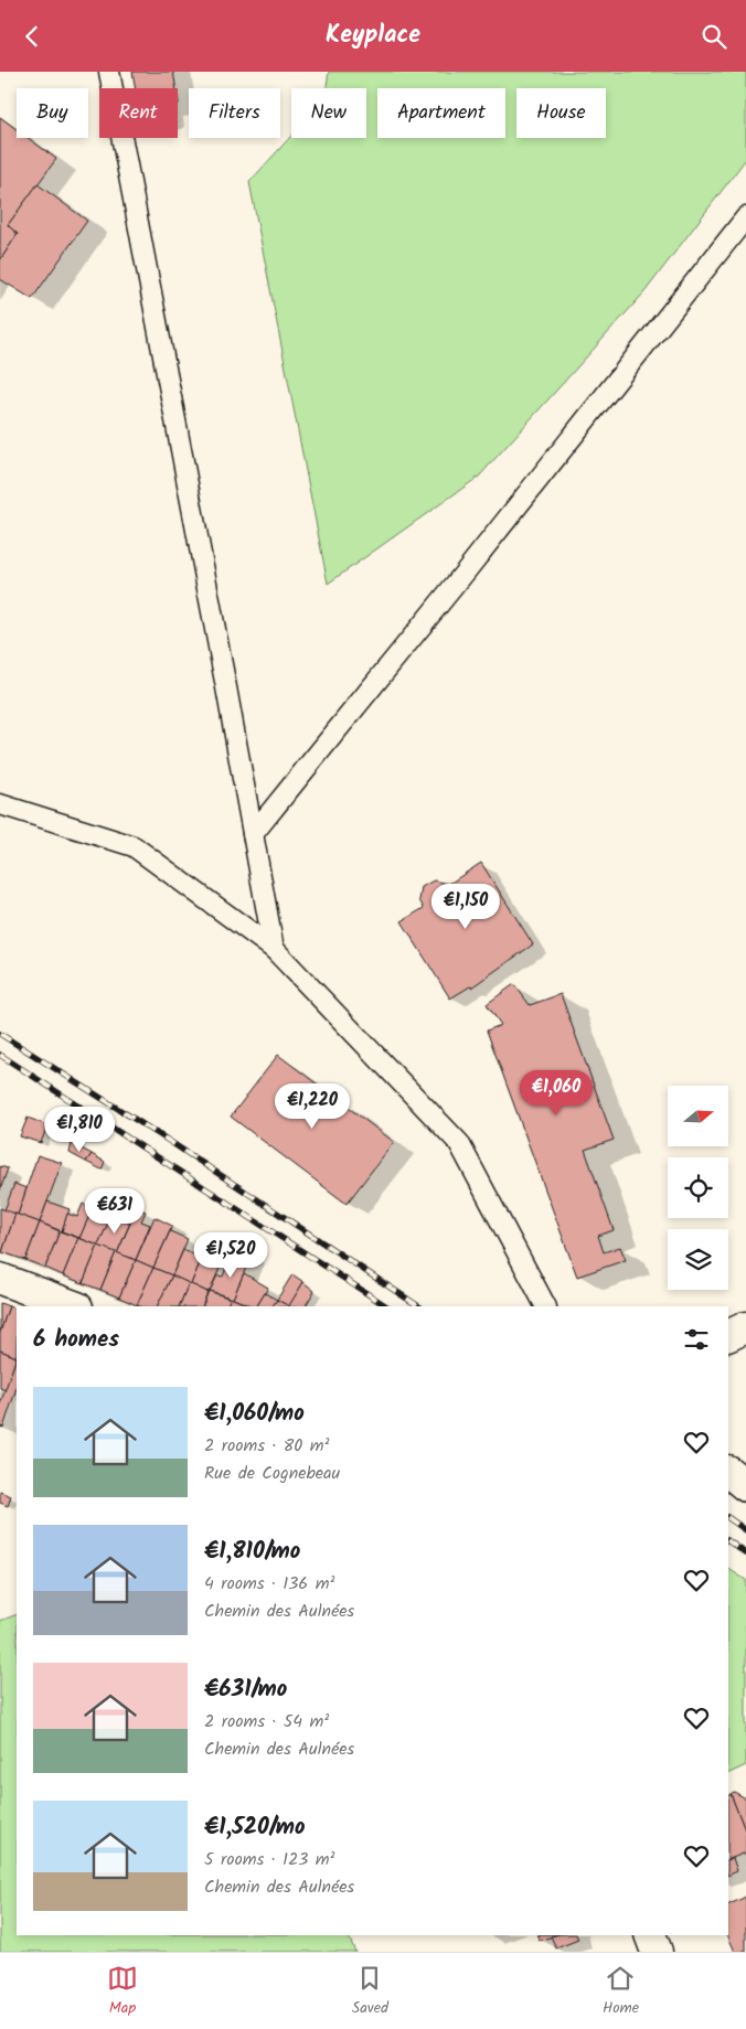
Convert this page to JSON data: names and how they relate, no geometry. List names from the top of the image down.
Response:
{
  "north": "right",
  "page": {
    "header": "Keyplace",
    "chip": [
      "Buy",
      "Rent",
      "Filters",
      "New",
      "Apartment",
      "House"
    ],
    "price": [
      "€1,150",
      "€1,060",
      "€1,220",
      "€1,810",
      "€631",
      "€1,520"
    ],
    "heading": "6 homes",
    "list": [
      {
        "name": "€1,060/mo",
        "note": "2 rooms · 80 m² · Rue de Cognebeau"
      },
      {
        "name": "€1,810/mo",
        "note": "4 rooms · 136 m² · Chemin des Aulnées"
      },
      {
        "name": "€631/mo",
        "note": "2 rooms · 54 m² · Chemin des Aulnées"
      },
      {
        "name": "€1,520/mo",
        "note": "5 rooms · 123 m² · Chemin des Aulnées"
      }
    ],
    "tabs": ["Map", "Saved", "Home"]
  }
}
